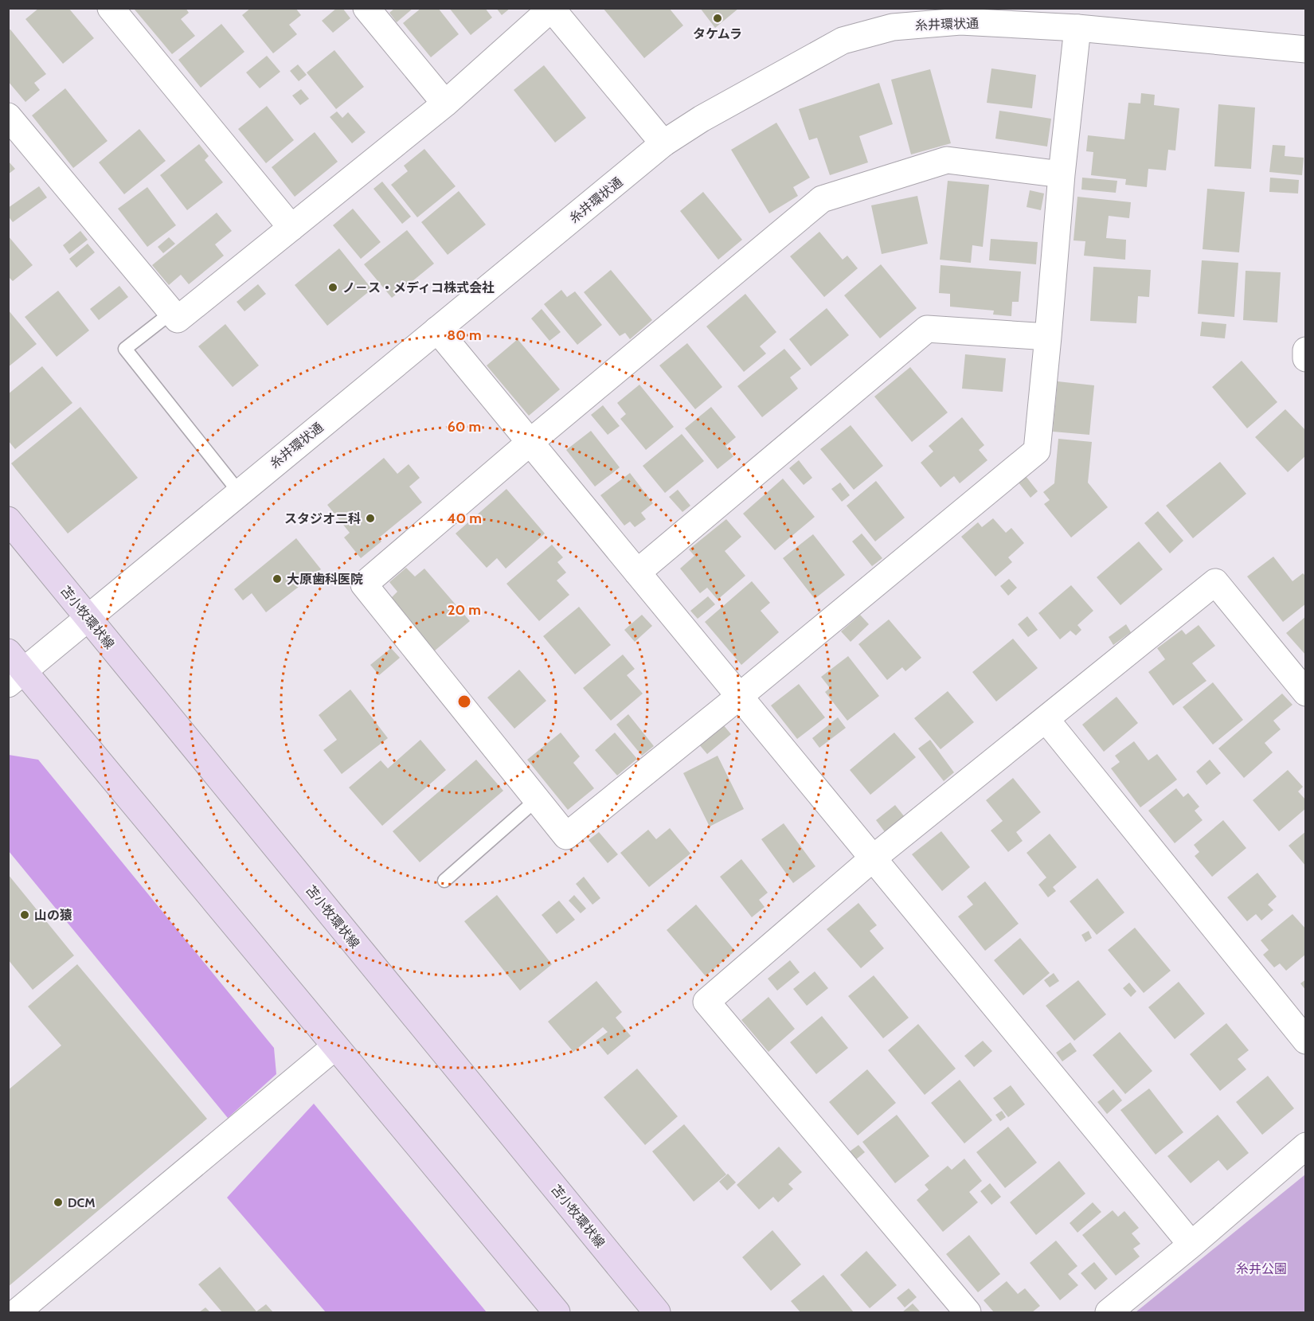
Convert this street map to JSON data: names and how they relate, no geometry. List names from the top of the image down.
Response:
{
  "streets": {
    "main road": ["苫小牧環状線"],
    "street": ["糸井環状通"]
  },
  "crossings": [
    ["糸井環状通", "苫小牧環状線"]
  ],
  "parks": ["糸井公園"],
  "places": [
    "タケムラ",
    "ノ－ス・メディコ株式会社",
    "スタジオ二科",
    "大原歯科医院",
    "山の猿",
    "DCM"
  ],
  "rings": [
    "80 m",
    "60 m",
    "40 m",
    "20 m"
  ]
}
